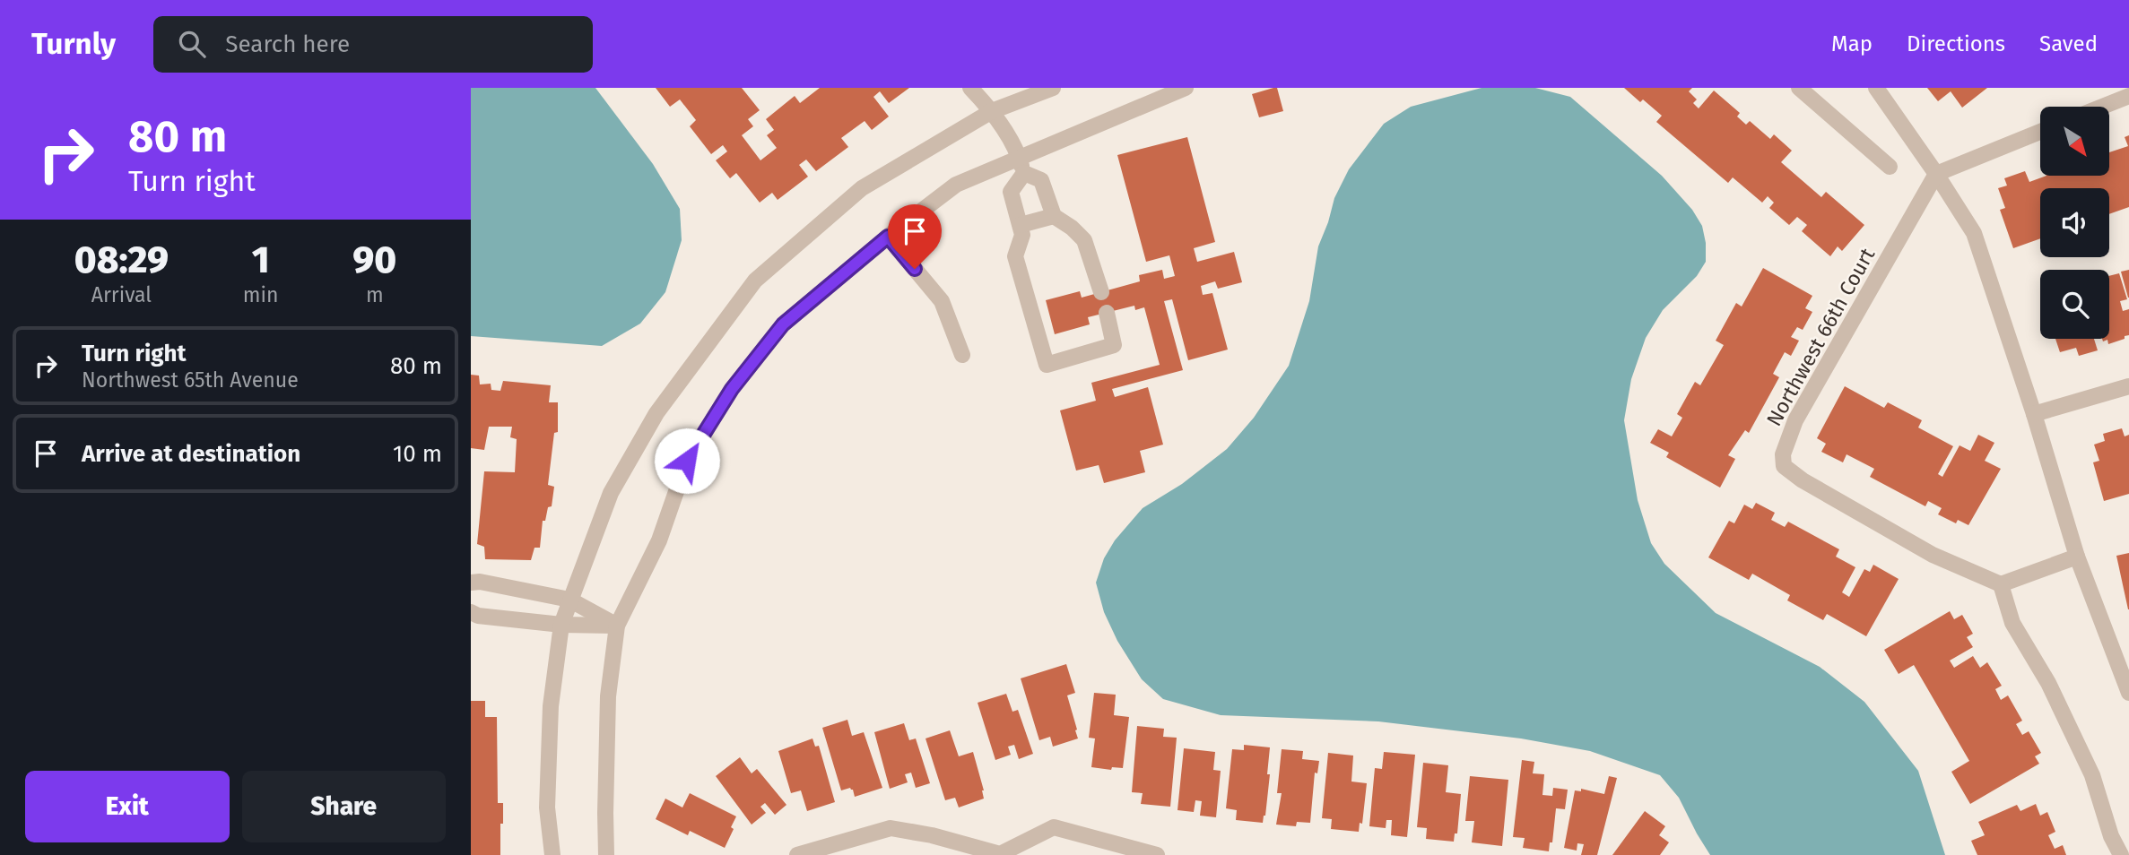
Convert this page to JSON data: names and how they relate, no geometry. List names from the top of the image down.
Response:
{
  "streets": {
    "street": ["Northwest 66th Court"]
  },
  "north": "bottom right",
  "page": {
    "header": "Turnly",
    "search": "Search here",
    "nav": ["Map", "Directions", "Saved"],
    "turn": ["80 m", "Turn right"],
    "eta": [
      "08:29",
      "Arrival",
      "1",
      "min",
      "90",
      "m"
    ],
    "list": [
      {
        "name": "Turn right",
        "note": "Northwest 65th Avenue",
        "value": "80 m"
      },
      {
        "name": "Arrive at destination",
        "value": "10 m"
      }
    ],
    "buttons": ["Exit", "Share"]
  }
}
